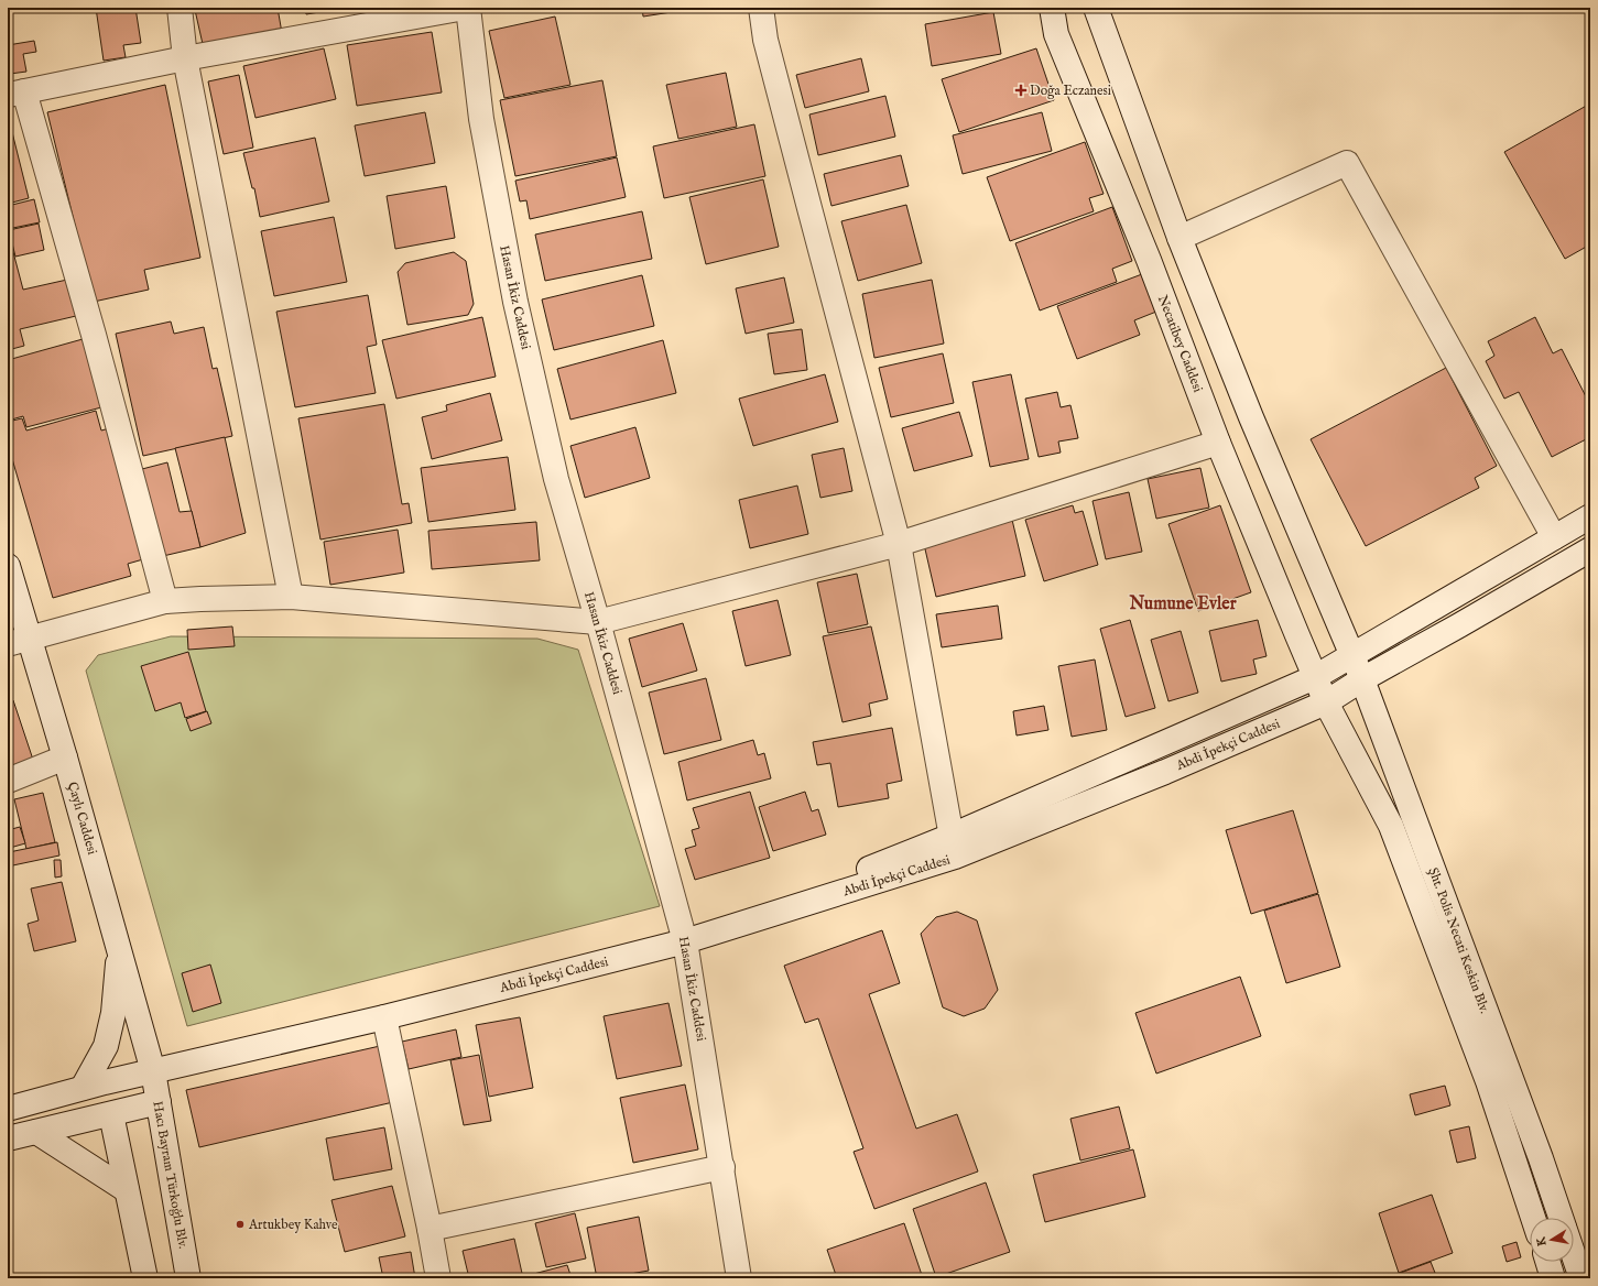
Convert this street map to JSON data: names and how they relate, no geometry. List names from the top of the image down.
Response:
{
  "streets": {
    "street": [
      "Hasan İkiz Caddesi",
      "Necatibey Caddesi",
      "Abdi İpekçi Caddesi",
      "Çaylı Caddesi",
      "Şht. Polis Necati Keskin Blv.",
      "Hacı Bayram Türkoğlu Blv."
    ]
  },
  "crossings": [
    ["Hasan İkiz Caddesi", "Abdi İpekçi Caddesi"],
    ["Necatibey Caddesi", "Şht. Polis Necati Keskin Blv."],
    ["Abdi İpekçi Caddesi", "Çaylı Caddesi"],
    ["Abdi İpekçi Caddesi", "Şht. Polis Necati Keskin Blv."],
    ["Abdi İpekçi Caddesi", "Hacı Bayram Türkoğlu Blv."],
    ["Çaylı Caddesi", "Hacı Bayram Türkoğlu Blv."]
  ],
  "districts": ["Numune Evler"],
  "places": {
    "health": ["Doğa Eczanesi"],
    "other": ["Artukbey Kahve"]
  },
  "north": "left"
}
